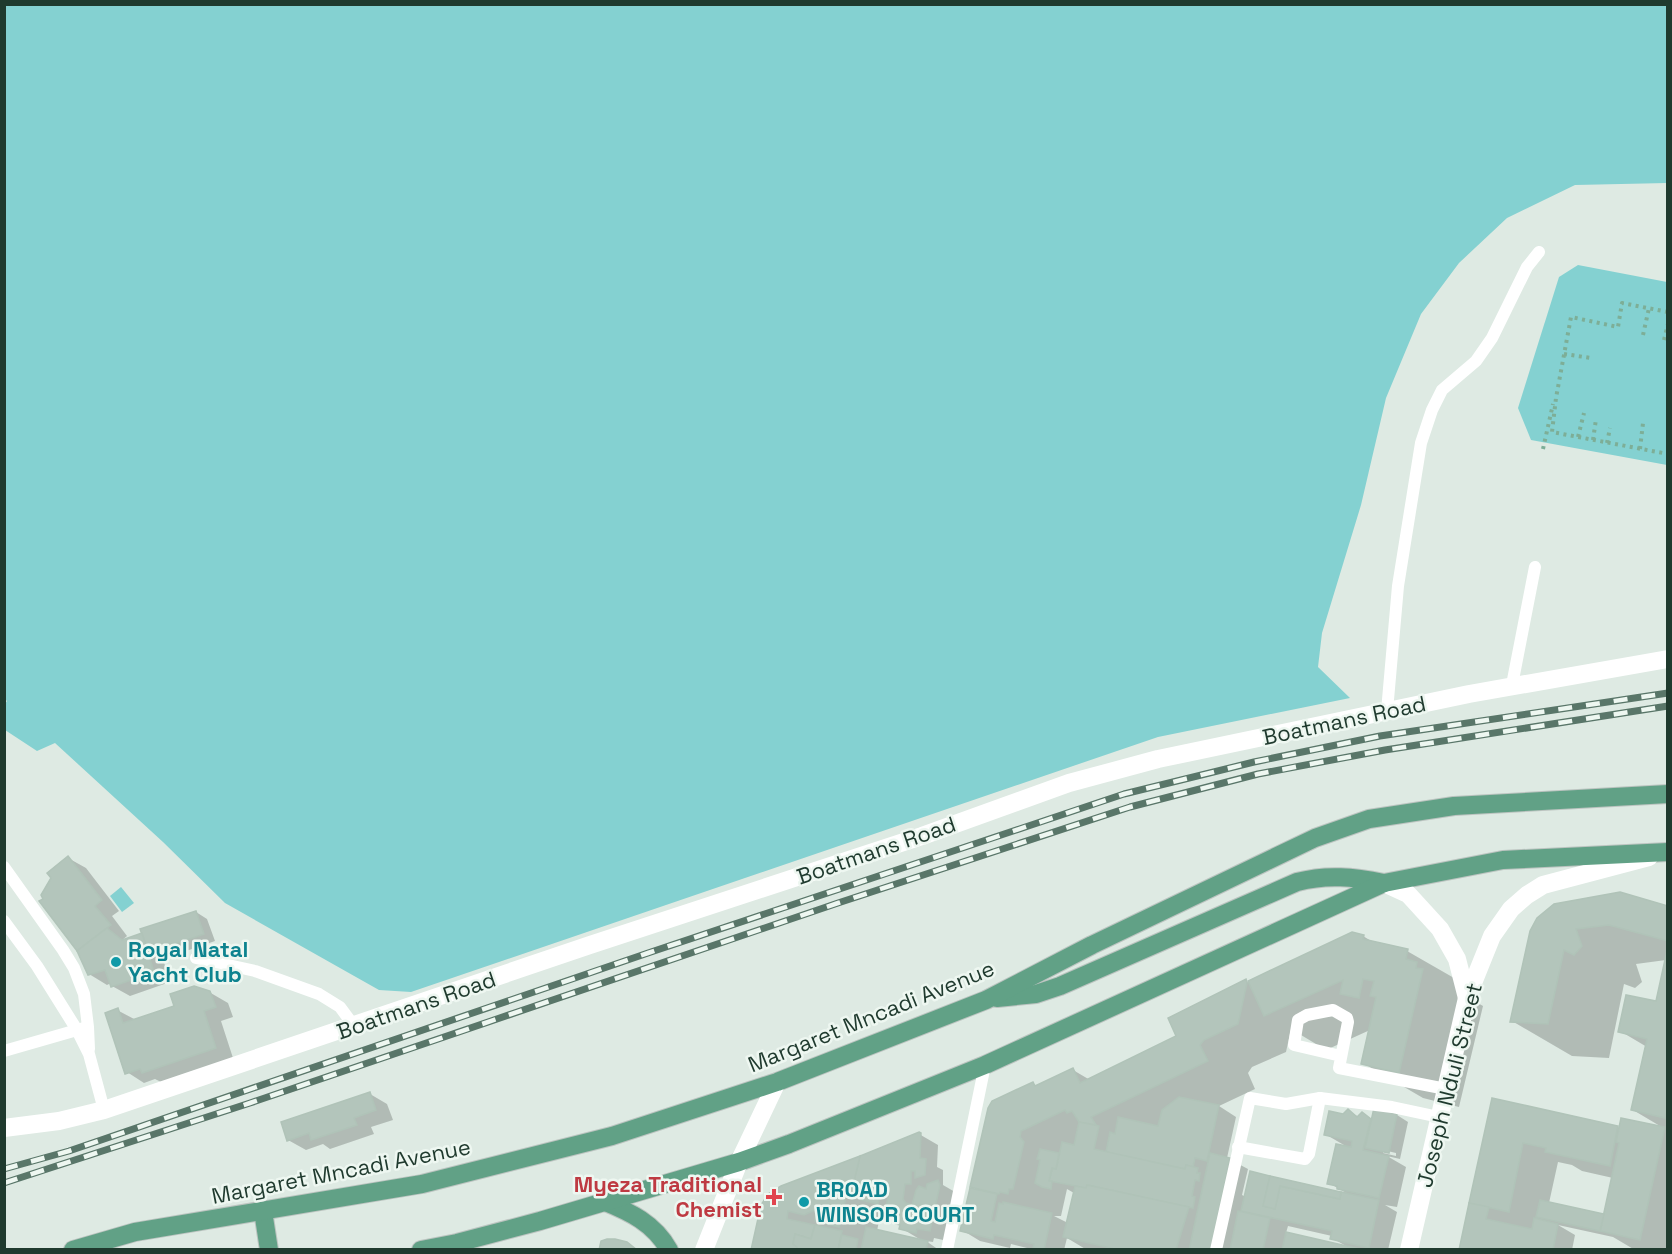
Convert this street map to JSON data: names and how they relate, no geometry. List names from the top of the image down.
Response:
{
  "streets": {
    "main road": ["Margaret Mncadi Avenue"],
    "street": ["Boatmans Road", "Joseph Nduli Street"]
  },
  "places": {
    "other": ["Royal Natal Yacht Club", "BROAD WINSOR COURT"],
    "health": ["Myeza Traditional Chemist"]
  }
}
